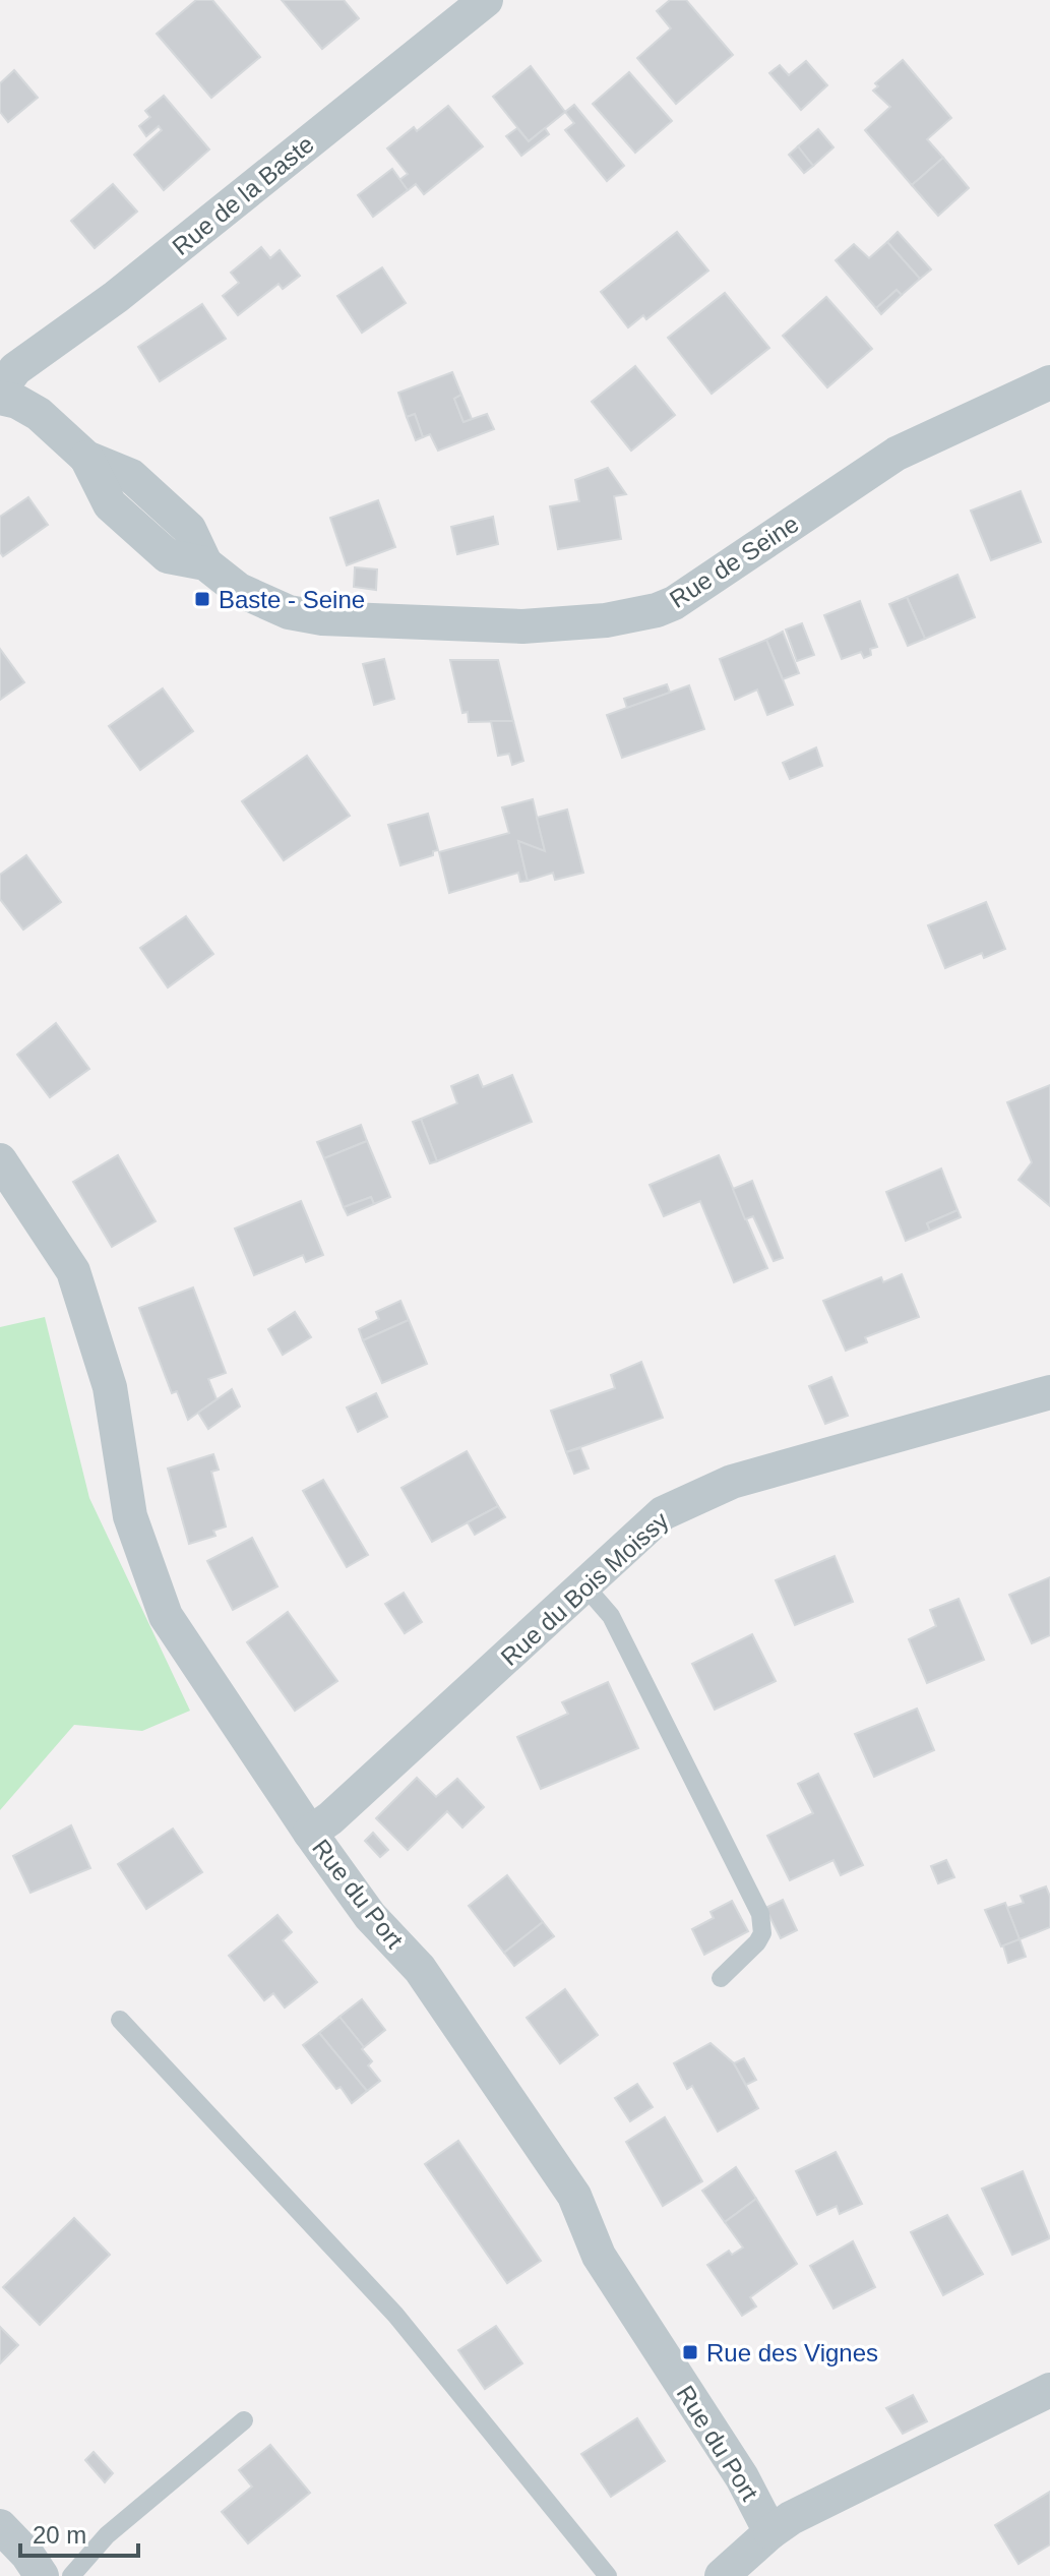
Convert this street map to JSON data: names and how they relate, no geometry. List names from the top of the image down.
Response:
{
  "streets": {
    "street": [
      "Rue de la Baste",
      "Rue de Seine",
      "Rue du Bois Moissy",
      "Rue du Port"
    ]
  },
  "crossings": [
    ["Rue du Bois Moissy", "Rue du Port"]
  ],
  "places": {
    "transit": ["Baste - Seine", "Rue des Vignes"]
  },
  "scale_bar": "20 m"
}
